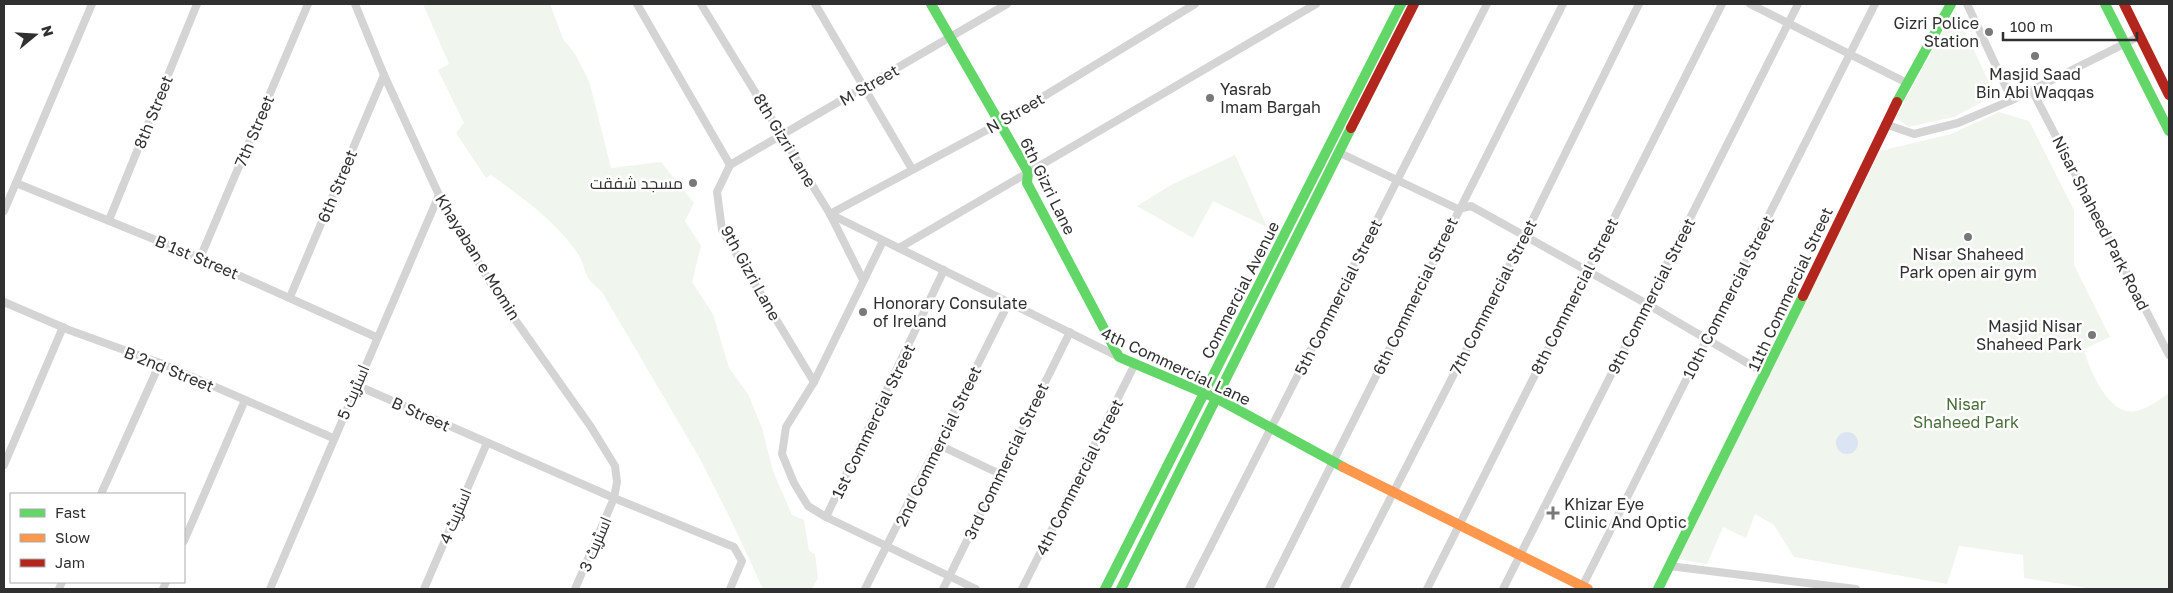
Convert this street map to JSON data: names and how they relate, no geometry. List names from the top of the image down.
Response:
{
  "streets": {
    "street": [
      "M Street",
      "8th Street",
      "N Street",
      "7th Street",
      "8th Gizri Lane",
      "6th Street",
      "6th Gizri Lane",
      "Nisar Shaheed Park Road",
      "B 1st Street",
      "Khayaban e Momin",
      "9th Gizri Lane",
      "11th Commercial Street",
      "Commercial Avenue",
      "6th Commercial Street",
      "8th Commercial Street",
      "9th Commercial Street",
      "5th Commercial Street",
      "7th Commercial Street",
      "10th Commercial Street",
      "4th Commercial Lane",
      "B 2nd Street",
      "اسٹریٹ 5",
      "B Street",
      "1st Commercial Street",
      "2nd Commercial Street",
      "3rd Commercial Street",
      "4th Commercial Street",
      "اسٹریٹ 4",
      "اسٹریٹ 3"
    ]
  },
  "crossings": [
    ["M Street", "8th Gizri Lane"],
    ["M Street", "6th Gizri Lane"],
    ["M Street", "9th Gizri Lane"],
    ["8th Street", "B 1st Street"],
    ["N Street", "8th Gizri Lane"],
    ["N Street", "6th Gizri Lane"],
    ["N Street", "4th Commercial Lane"],
    ["7th Street", "B 1st Street"],
    ["8th Gizri Lane", "4th Commercial Lane"],
    ["6th Street", "B 1st Street"],
    ["6th Street", "Khayaban e Momin"],
    ["6th Gizri Lane", "4th Commercial Lane"],
    ["B 1st Street", "اسٹریٹ 5"],
    ["Khayaban e Momin", "اسٹریٹ 5"],
    ["Khayaban e Momin", "B Street"],
    ["Khayaban e Momin", "اسٹریٹ 3"],
    ["Commercial Avenue", "4th Commercial Lane"],
    ["6th Commercial Street", "4th Commercial Lane"],
    ["8th Commercial Street", "4th Commercial Lane"],
    ["9th Commercial Street", "4th Commercial Lane"],
    ["5th Commercial Street", "4th Commercial Lane"],
    ["7th Commercial Street", "4th Commercial Lane"],
    ["10th Commercial Street", "4th Commercial Lane"],
    ["4th Commercial Lane", "1st Commercial Street"],
    ["4th Commercial Lane", "2nd Commercial Street"],
    ["4th Commercial Lane", "3rd Commercial Street"],
    ["4th Commercial Lane", "4th Commercial Street"],
    ["B 2nd Street", "اسٹریٹ 5"],
    ["اسٹریٹ 5", "B Street"],
    ["B Street", "اسٹریٹ 4"],
    ["B Street", "اسٹریٹ 3"]
  ],
  "parks": ["Nisar Shaheed Park"],
  "places": {
    "other": [
      "Gizri Police Station",
      "Masjid Saad Bin Abi Waqqas",
      "Yasrab Imam Bargah",
      "مسجد شفقت",
      "Nisar Shaheed Park open air gym",
      "Honorary Consulate of Ireland",
      "Masjid Nisar Shaheed Park"
    ],
    "health": ["Khizar Eye Clinic And Optic"]
  },
  "legend": ["Fast", "Slow", "Jam"],
  "scale_bar": "100 m",
  "north": "right"
}
